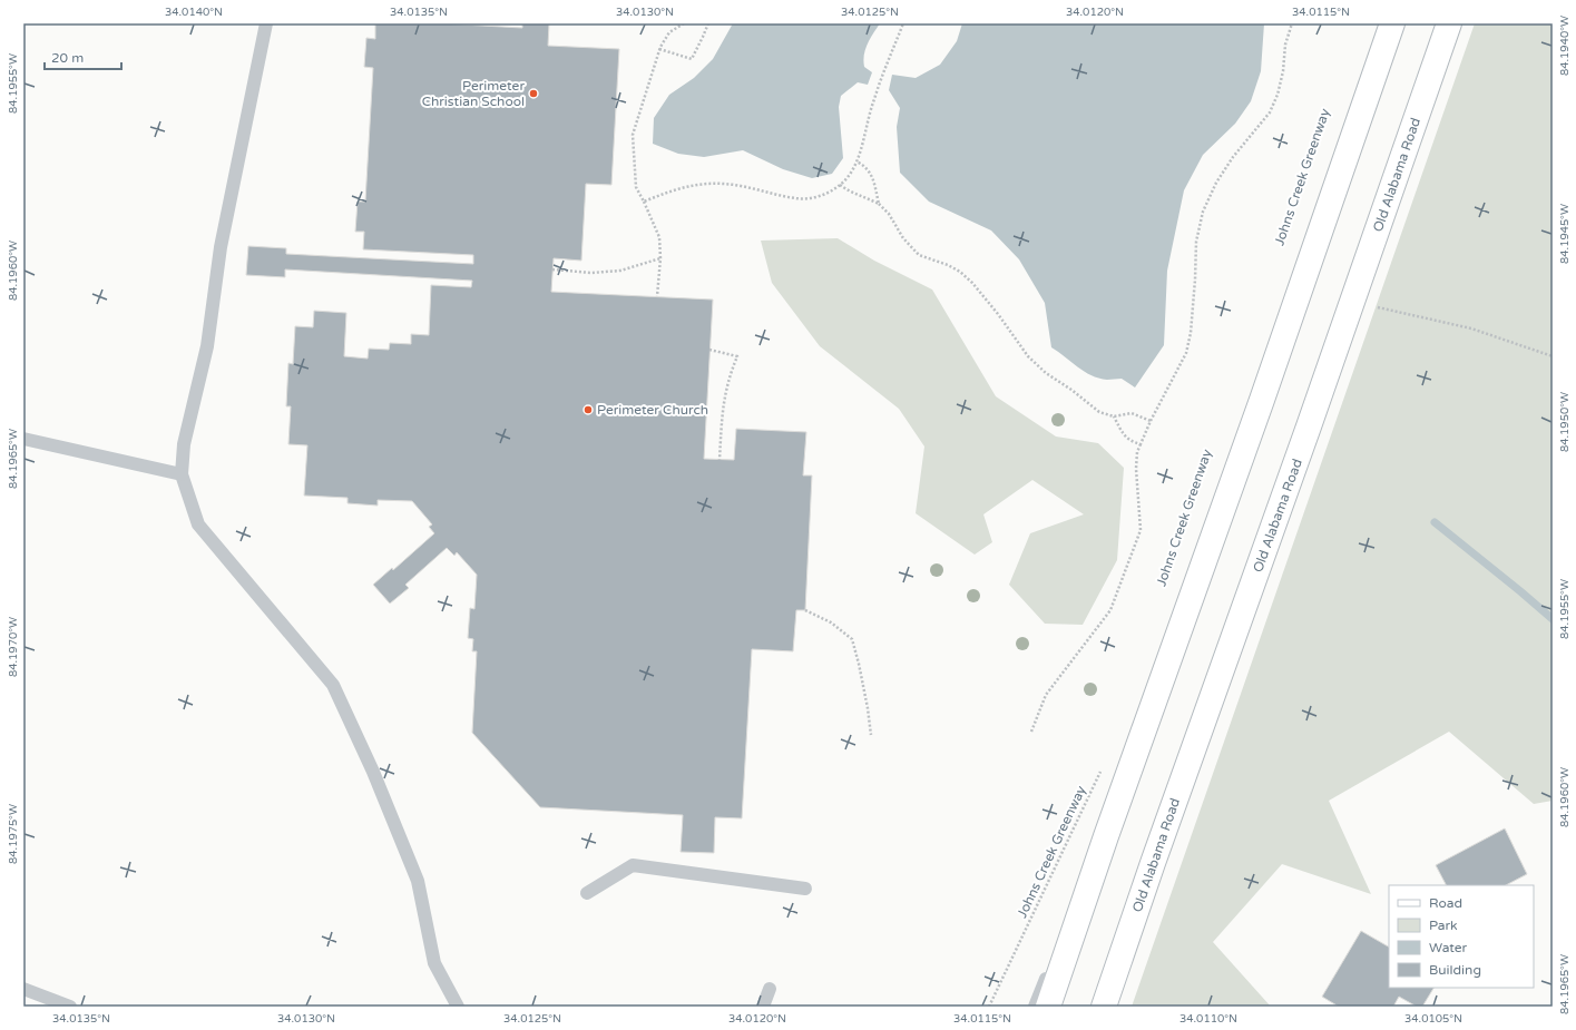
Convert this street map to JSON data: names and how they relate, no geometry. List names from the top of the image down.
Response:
{
  "streets": {
    "main road": ["Old Alabama Road"],
    "path": ["Johns Creek Greenway"]
  },
  "places": ["Perimeter Christian School", "Perimeter Church"],
  "legend": [
    "Road",
    "Park",
    "Water",
    "Building"
  ],
  "scale_bar": "20 m",
  "coordinates": [
    "34.0140°N",
    "34.0135°N",
    "34.0130°N",
    "34.0125°N",
    "34.0120°N",
    "34.0115°N",
    "84.1940°W",
    "84.1955°W",
    "84.1945°W",
    "84.1960°W",
    "84.1950°W",
    "84.1965°W",
    "84.1970°W",
    "84.1975°W",
    "34.0110°N",
    "34.0105°N"
  ]
}
